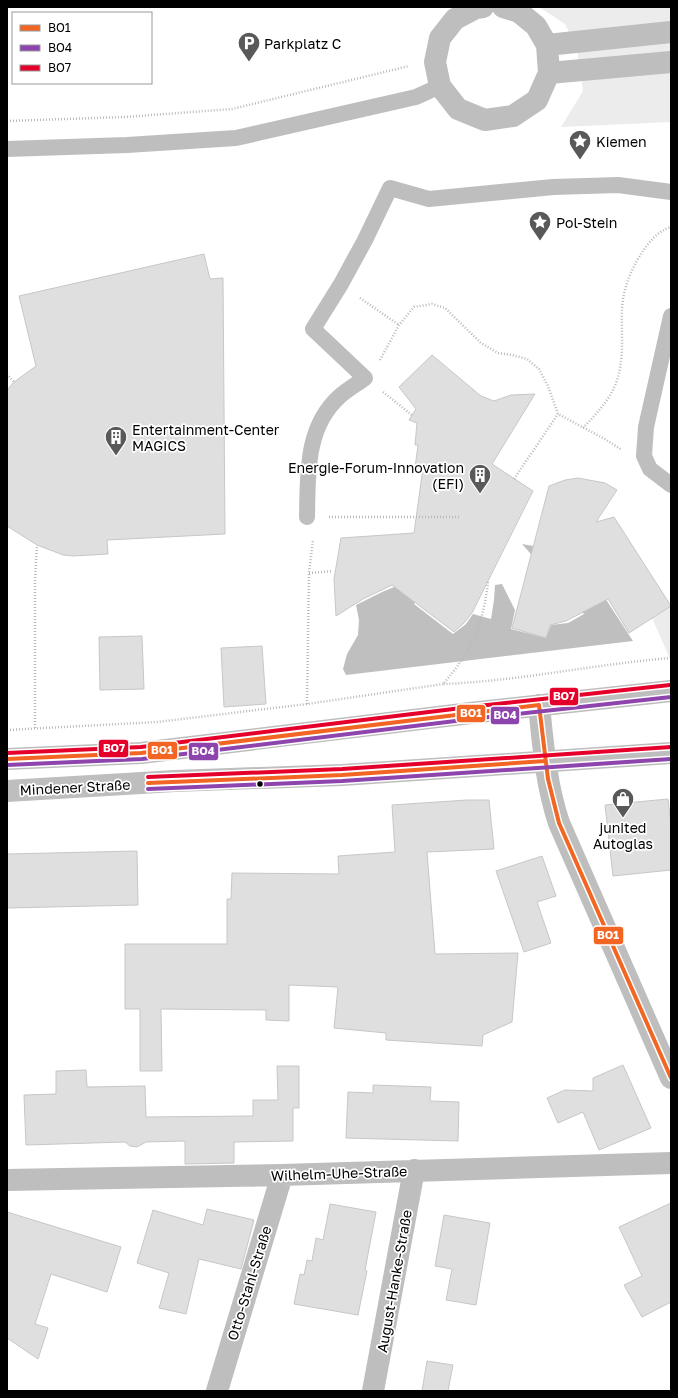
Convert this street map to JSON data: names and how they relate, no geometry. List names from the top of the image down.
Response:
{
  "streets": {
    "street": [
      "Mindener Straße",
      "Wilhelm-Uhe-Straße",
      "August-Hanke-Straße",
      "Otto-Stahl-Straße"
    ]
  },
  "crossings": [
    ["Wilhelm-Uhe-Straße", "August-Hanke-Straße"],
    ["Wilhelm-Uhe-Straße", "Otto-Stahl-Straße"]
  ],
  "places": {
    "parking": ["Parkplatz C"],
    "place": ["Kiemen", "Pol-Stein"],
    "building": ["Entertainment-Center MAGICS", "Energie-Forum-Innovation (EFI)"],
    "shop": ["junited Autoglas"]
  },
  "lines": ["transit line BO7", "transit line BO4", "transit line BO1"],
  "legend": ["BO1", "BO4", "BO7"]
}
